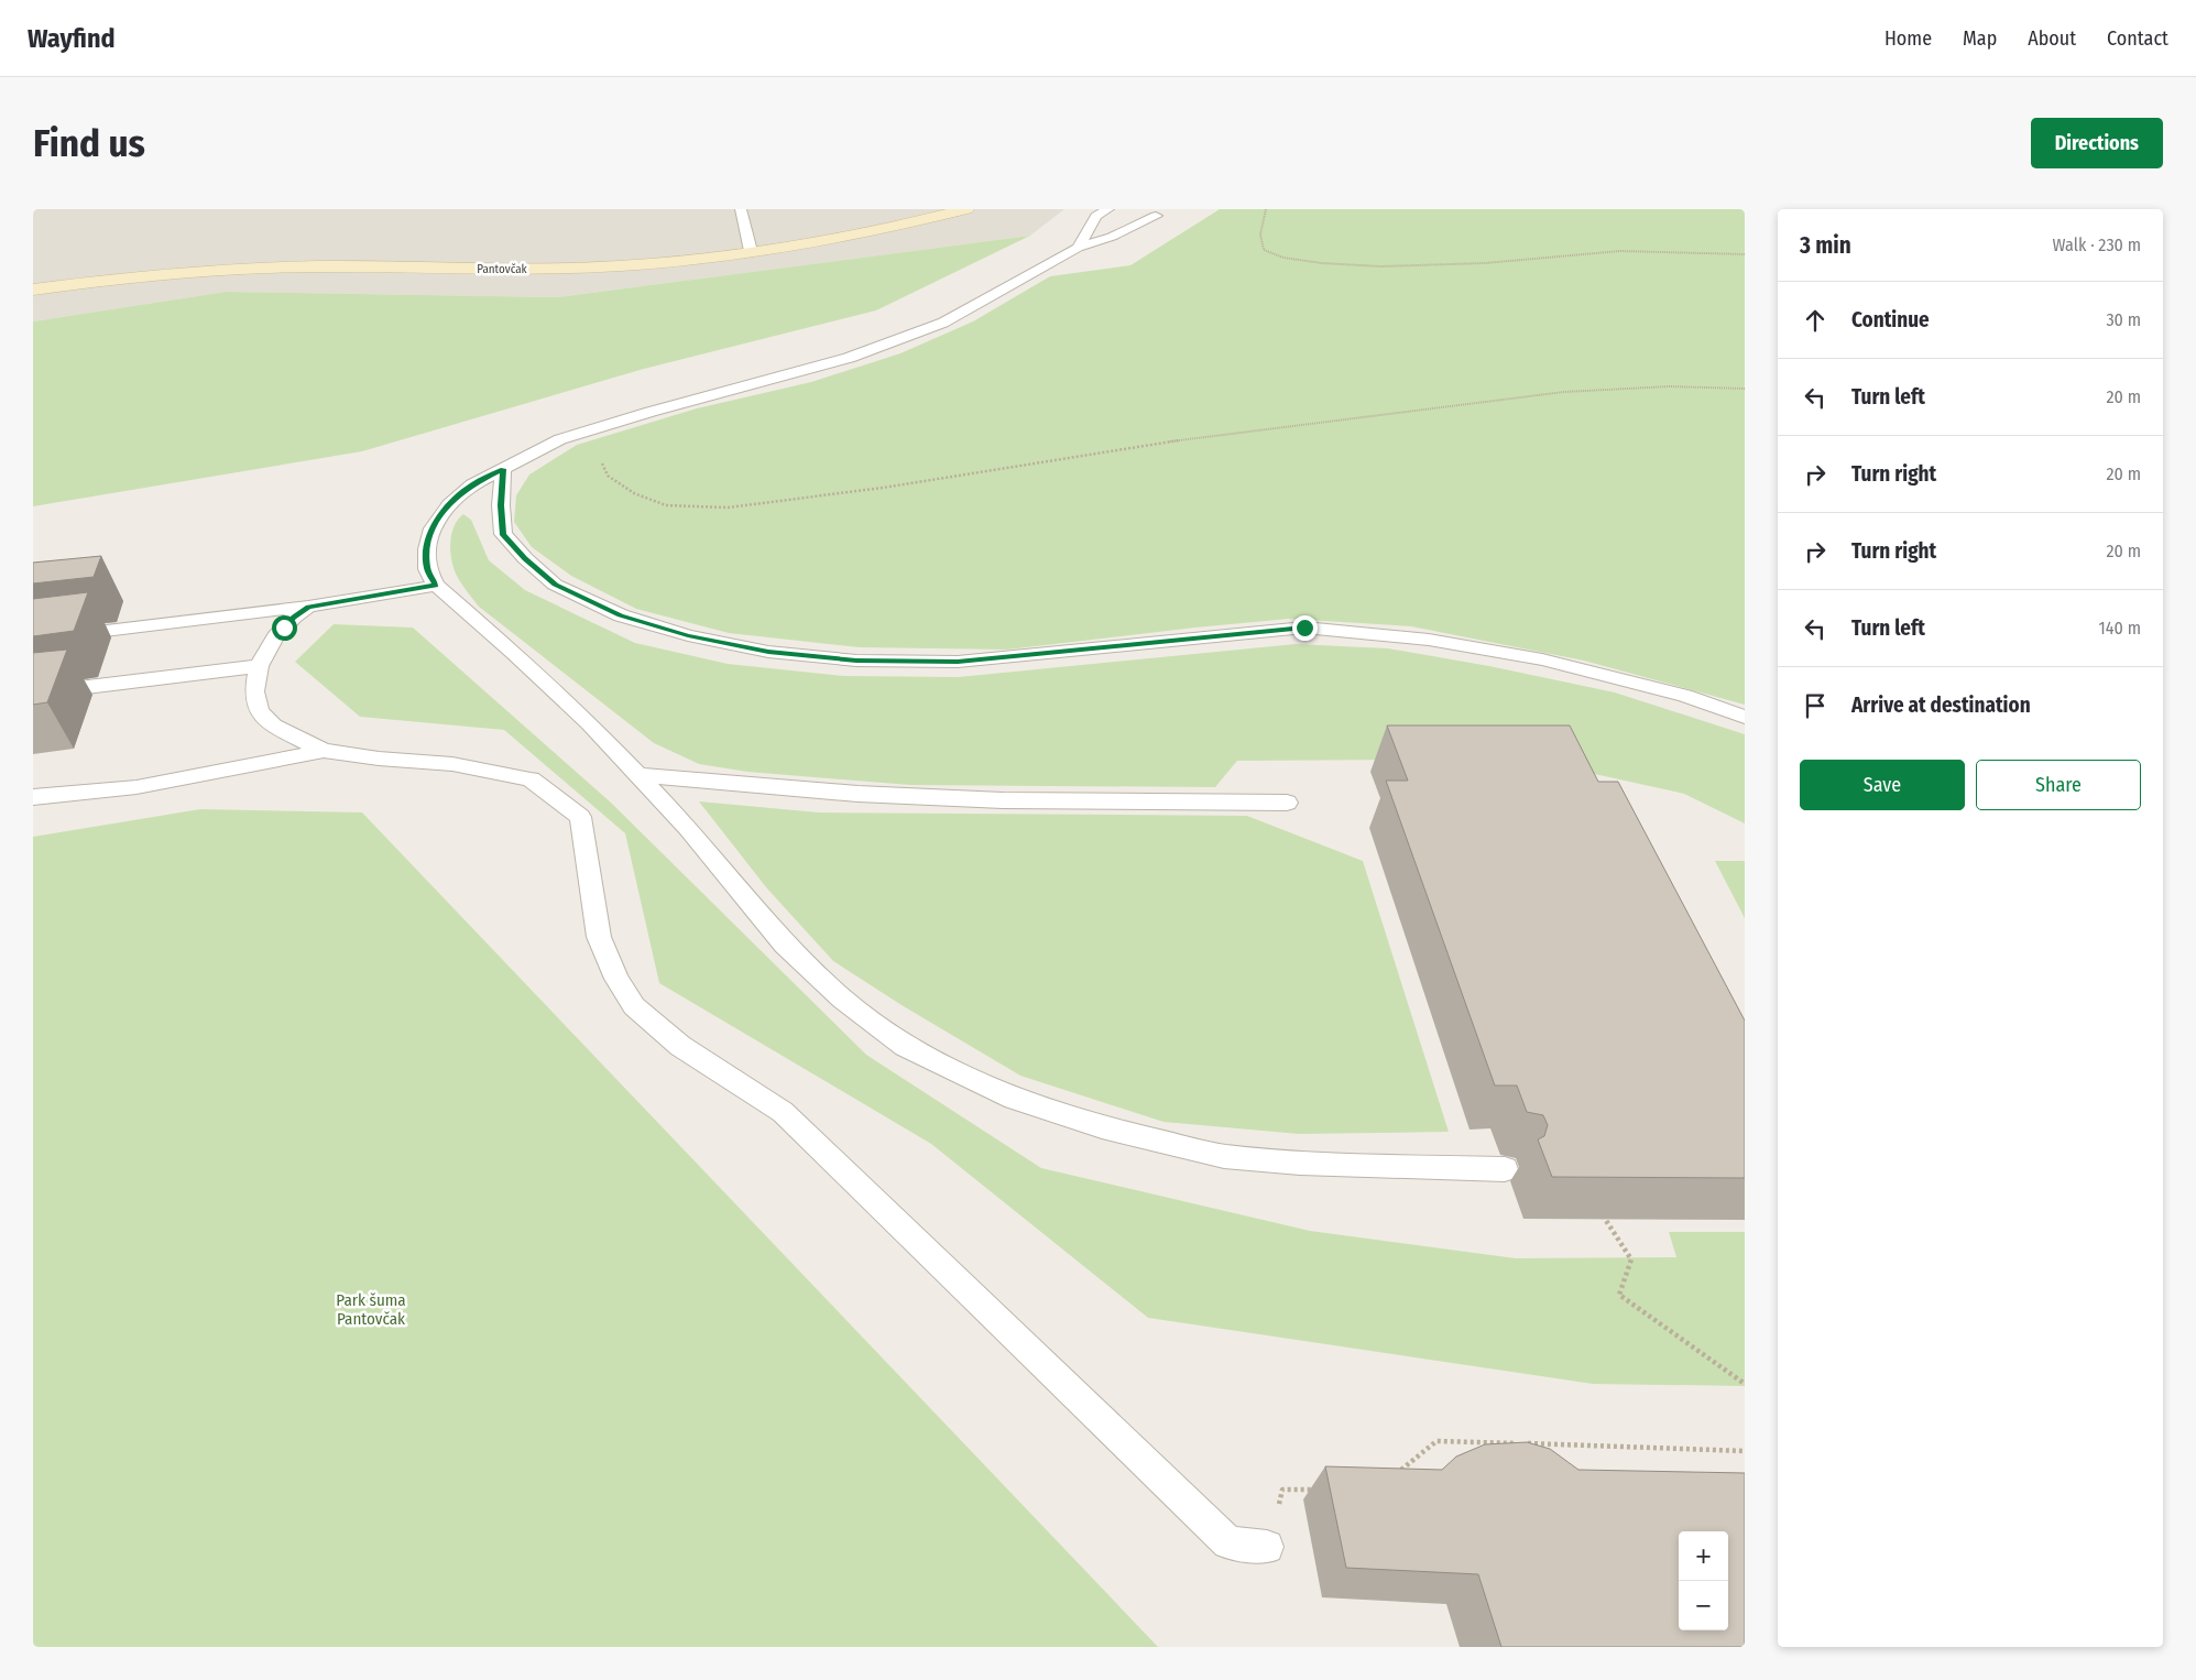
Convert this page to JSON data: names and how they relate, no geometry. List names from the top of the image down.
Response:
{
  "streets": {
    "main road": ["Pantovčak"]
  },
  "parks": ["Park šuma Pantovčak"],
  "page": {
    "header": "Wayfind",
    "nav": [
      "Home",
      "Map",
      "About",
      "Contact"
    ],
    "buttons": [
      "Directions",
      ["Save", "Share"]
    ],
    "title": "Find us",
    "heading": ["3 min", "Walk · 230 m"],
    "list": [
      ["Continue", "30 m"],
      ["Turn left", "20 m"],
      ["Turn right", "20 m"],
      ["Turn right", "20 m"],
      ["Turn left", "140 m"],
      "Arrive at destination"
    ],
    "map_buttons": ["+", "−"]
  }
}
